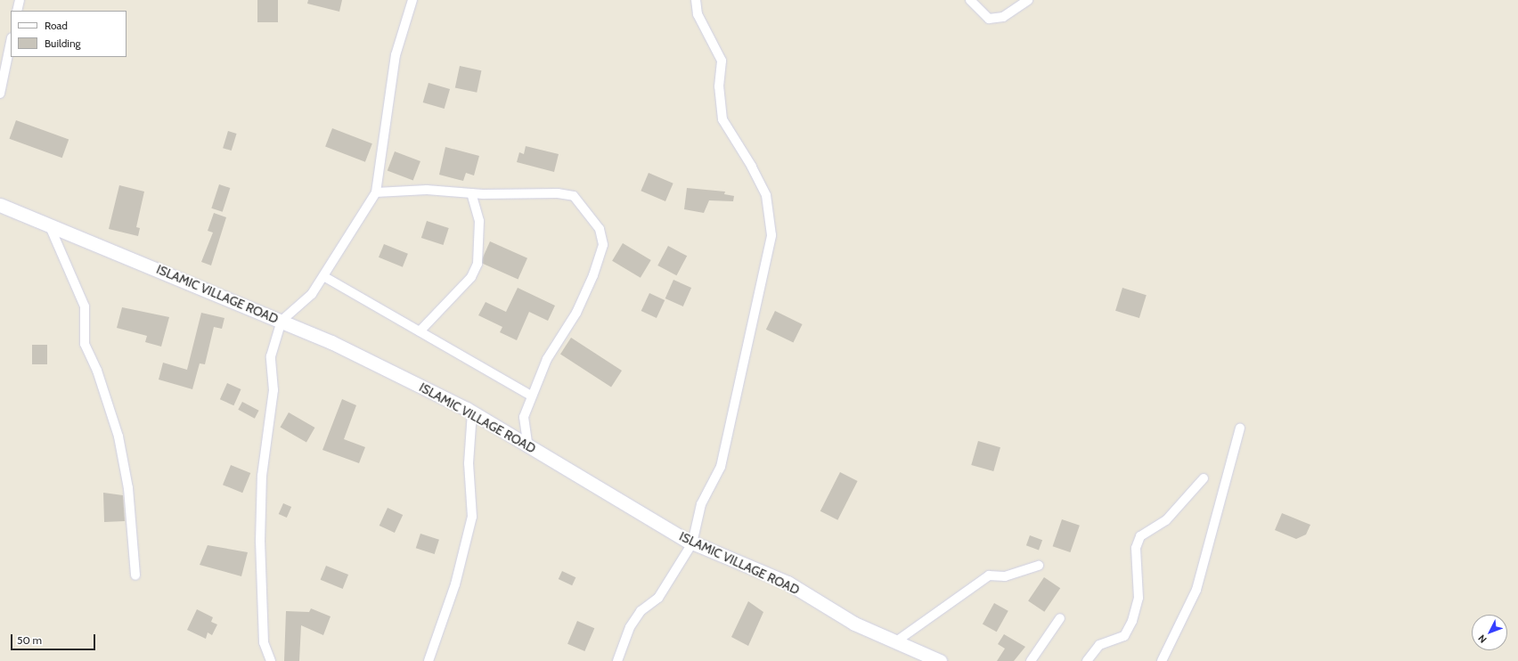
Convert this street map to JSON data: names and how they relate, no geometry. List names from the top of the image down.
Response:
{
  "streets": {
    "street": ["ISLAMIC VILLAGE ROAD"]
  },
  "legend": ["Road", "Building"],
  "scale_bar": "50 m",
  "north": "bottom left"
}
